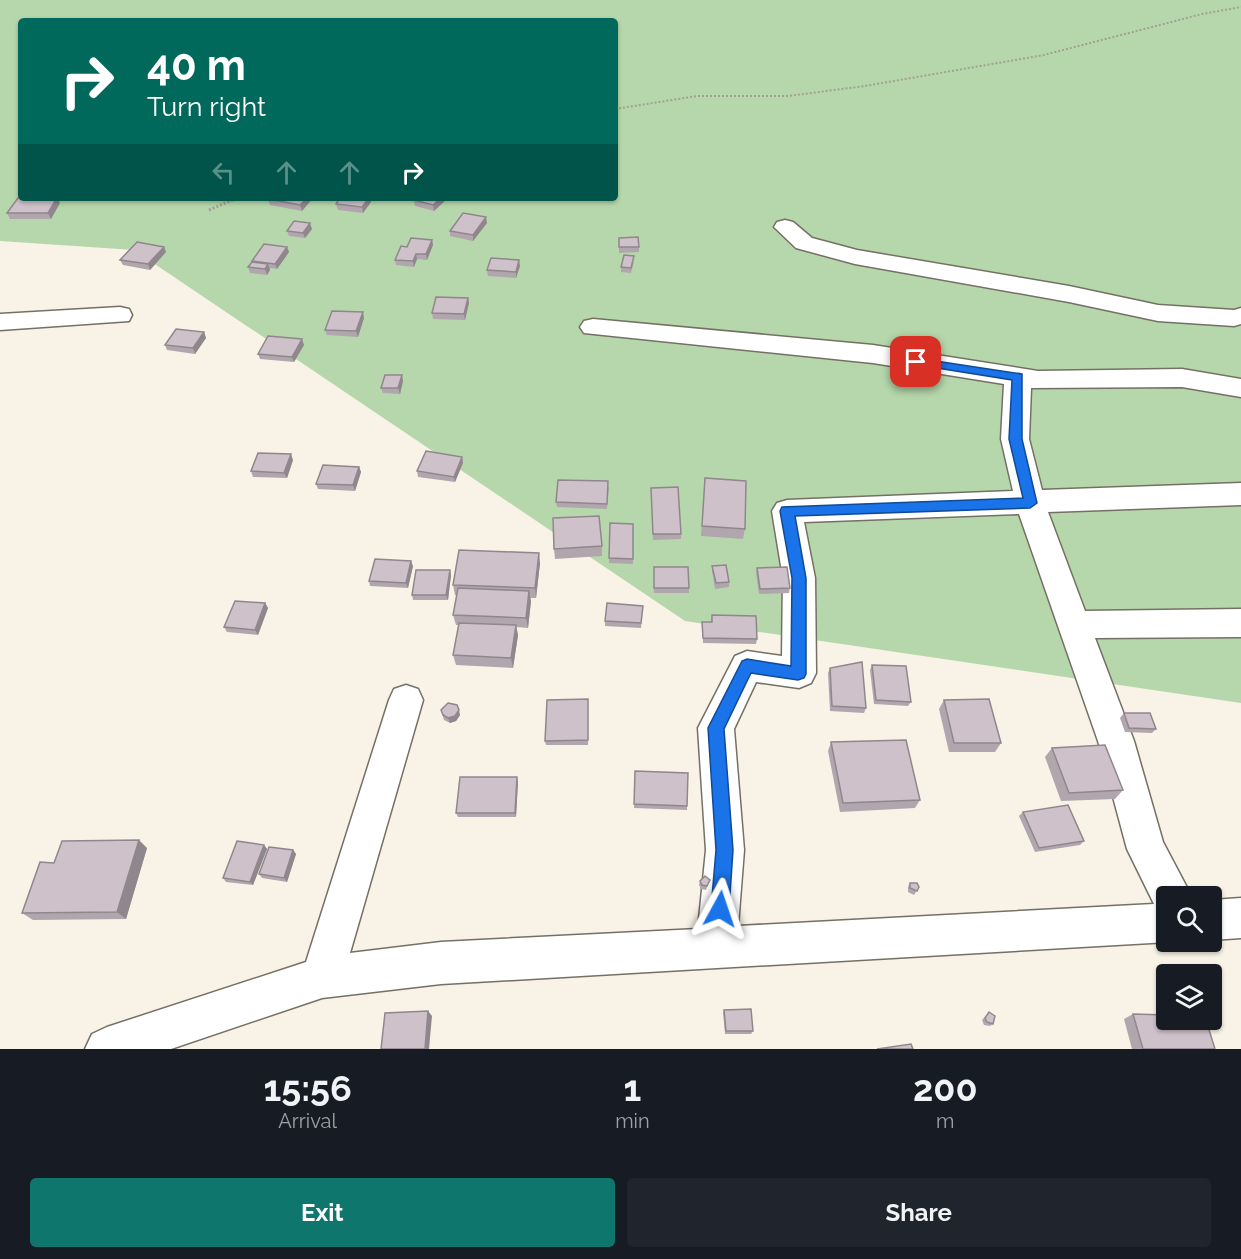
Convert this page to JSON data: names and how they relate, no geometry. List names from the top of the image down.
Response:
{
  "page": {
    "turn": ["40 m", "Turn right"],
    "eta": [
      "15:56",
      "Arrival",
      "1",
      "min",
      "200",
      "m"
    ],
    "buttons": ["Exit", "Share"]
  }
}
